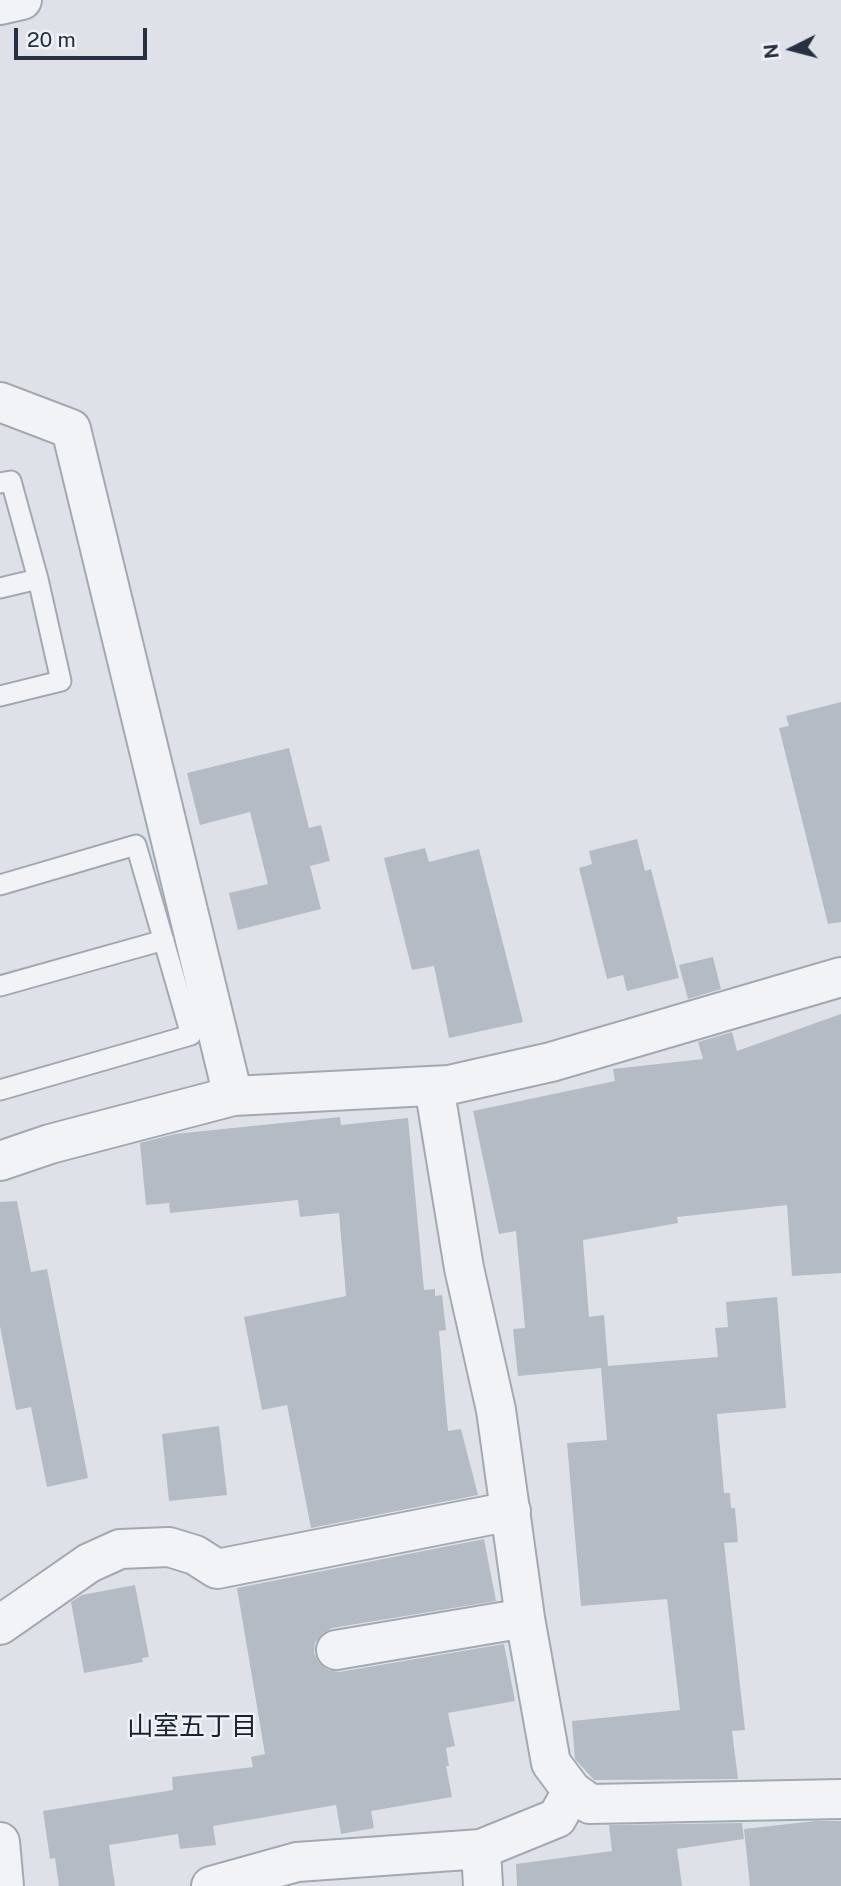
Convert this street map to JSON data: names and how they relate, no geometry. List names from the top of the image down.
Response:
{
  "districts": ["山室五丁目"],
  "scale_bar": "20 m",
  "north": "left"
}
